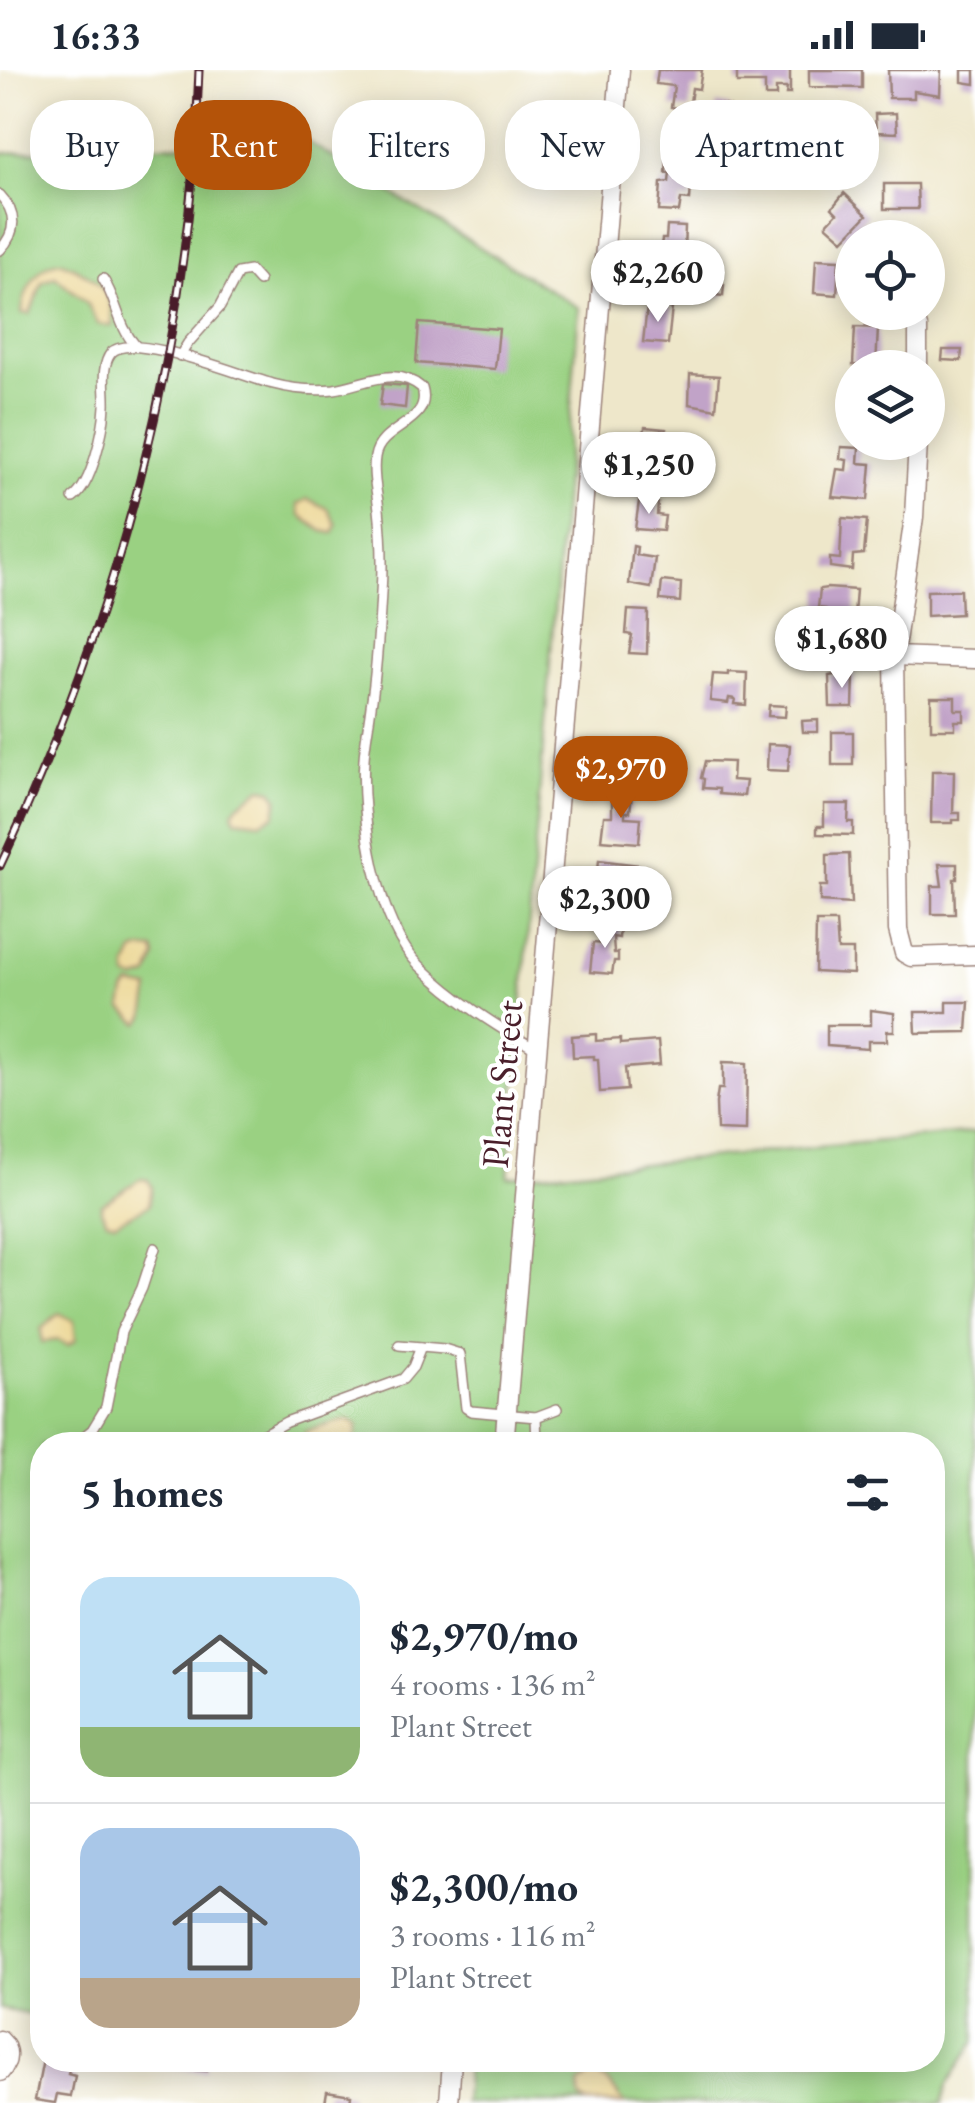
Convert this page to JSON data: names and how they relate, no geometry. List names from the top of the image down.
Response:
{
  "streets": {
    "street": ["Plant Street"]
  },
  "page": {
    "status": "16:33",
    "chip": [
      "Buy",
      "Rent",
      "Filters",
      "New",
      "Apartment"
    ],
    "price": [
      "$2,260",
      "$1,250",
      "$1,680",
      "$2,970",
      "$2,300"
    ],
    "heading": "5 homes",
    "list": [
      {
        "name": "$2,970/mo",
        "note": "4 rooms · 136 m² · Plant Street"
      },
      {
        "name": "$2,300/mo",
        "note": "3 rooms · 116 m² · Plant Street"
      }
    ]
  }
}
